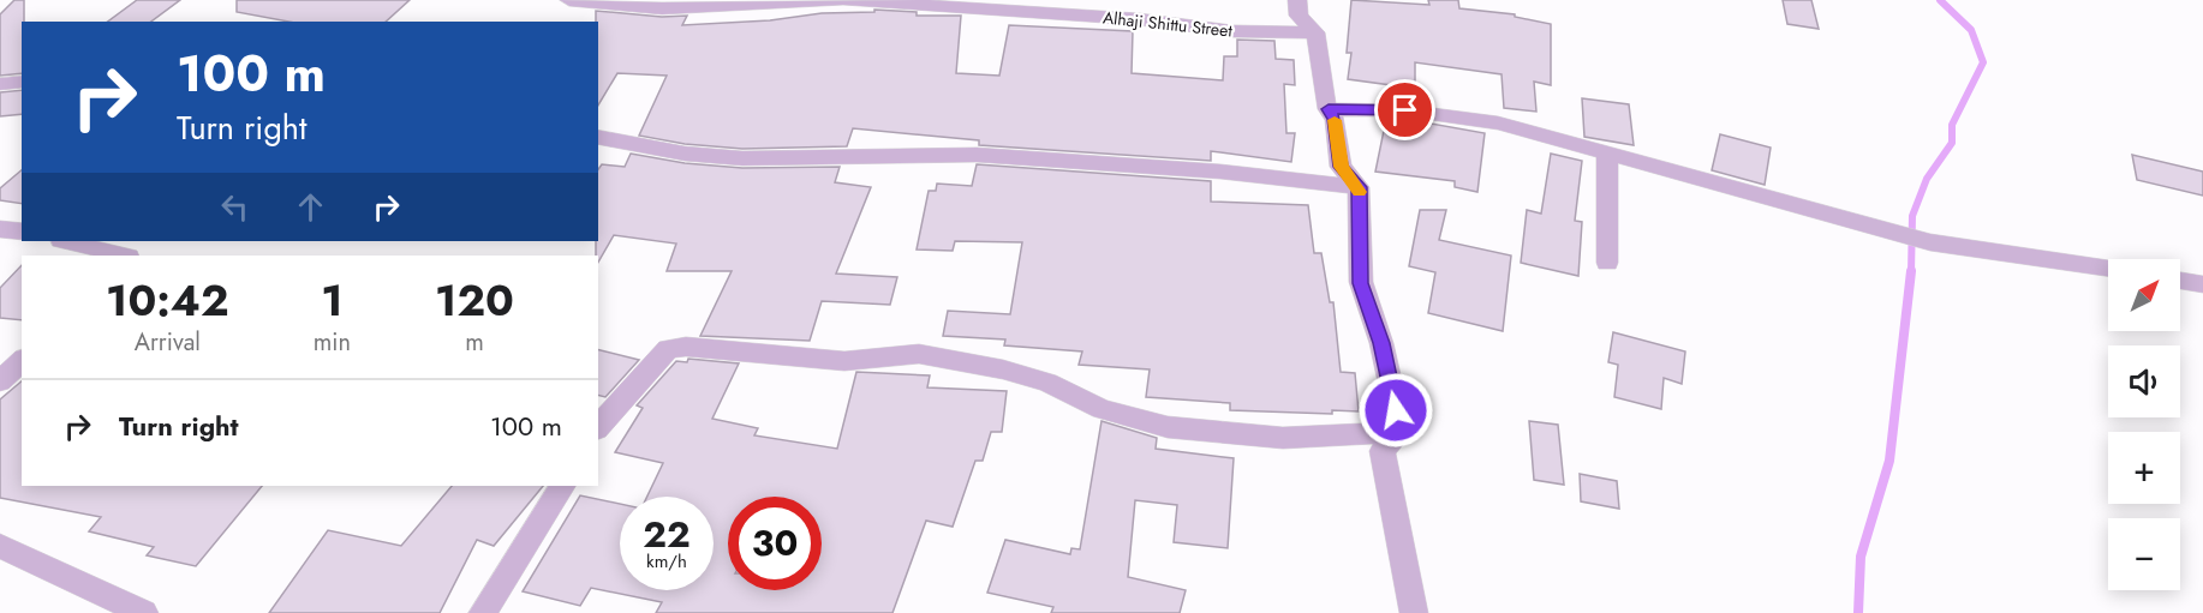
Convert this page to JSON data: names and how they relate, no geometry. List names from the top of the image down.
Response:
{
  "streets": {
    "street": ["Alhaji Shittu Street"]
  },
  "north": "top right",
  "page": {
    "turn": ["100 m", "Turn right"],
    "eta": [
      "10:42",
      "Arrival",
      "1",
      "min",
      "120",
      "m"
    ],
    "map_buttons": ["+", "−"],
    "list": [
      {
        "name": "Turn right",
        "value": "100 m"
      }
    ],
    "speed": "22 km/h",
    "limit": "30"
  }
}
